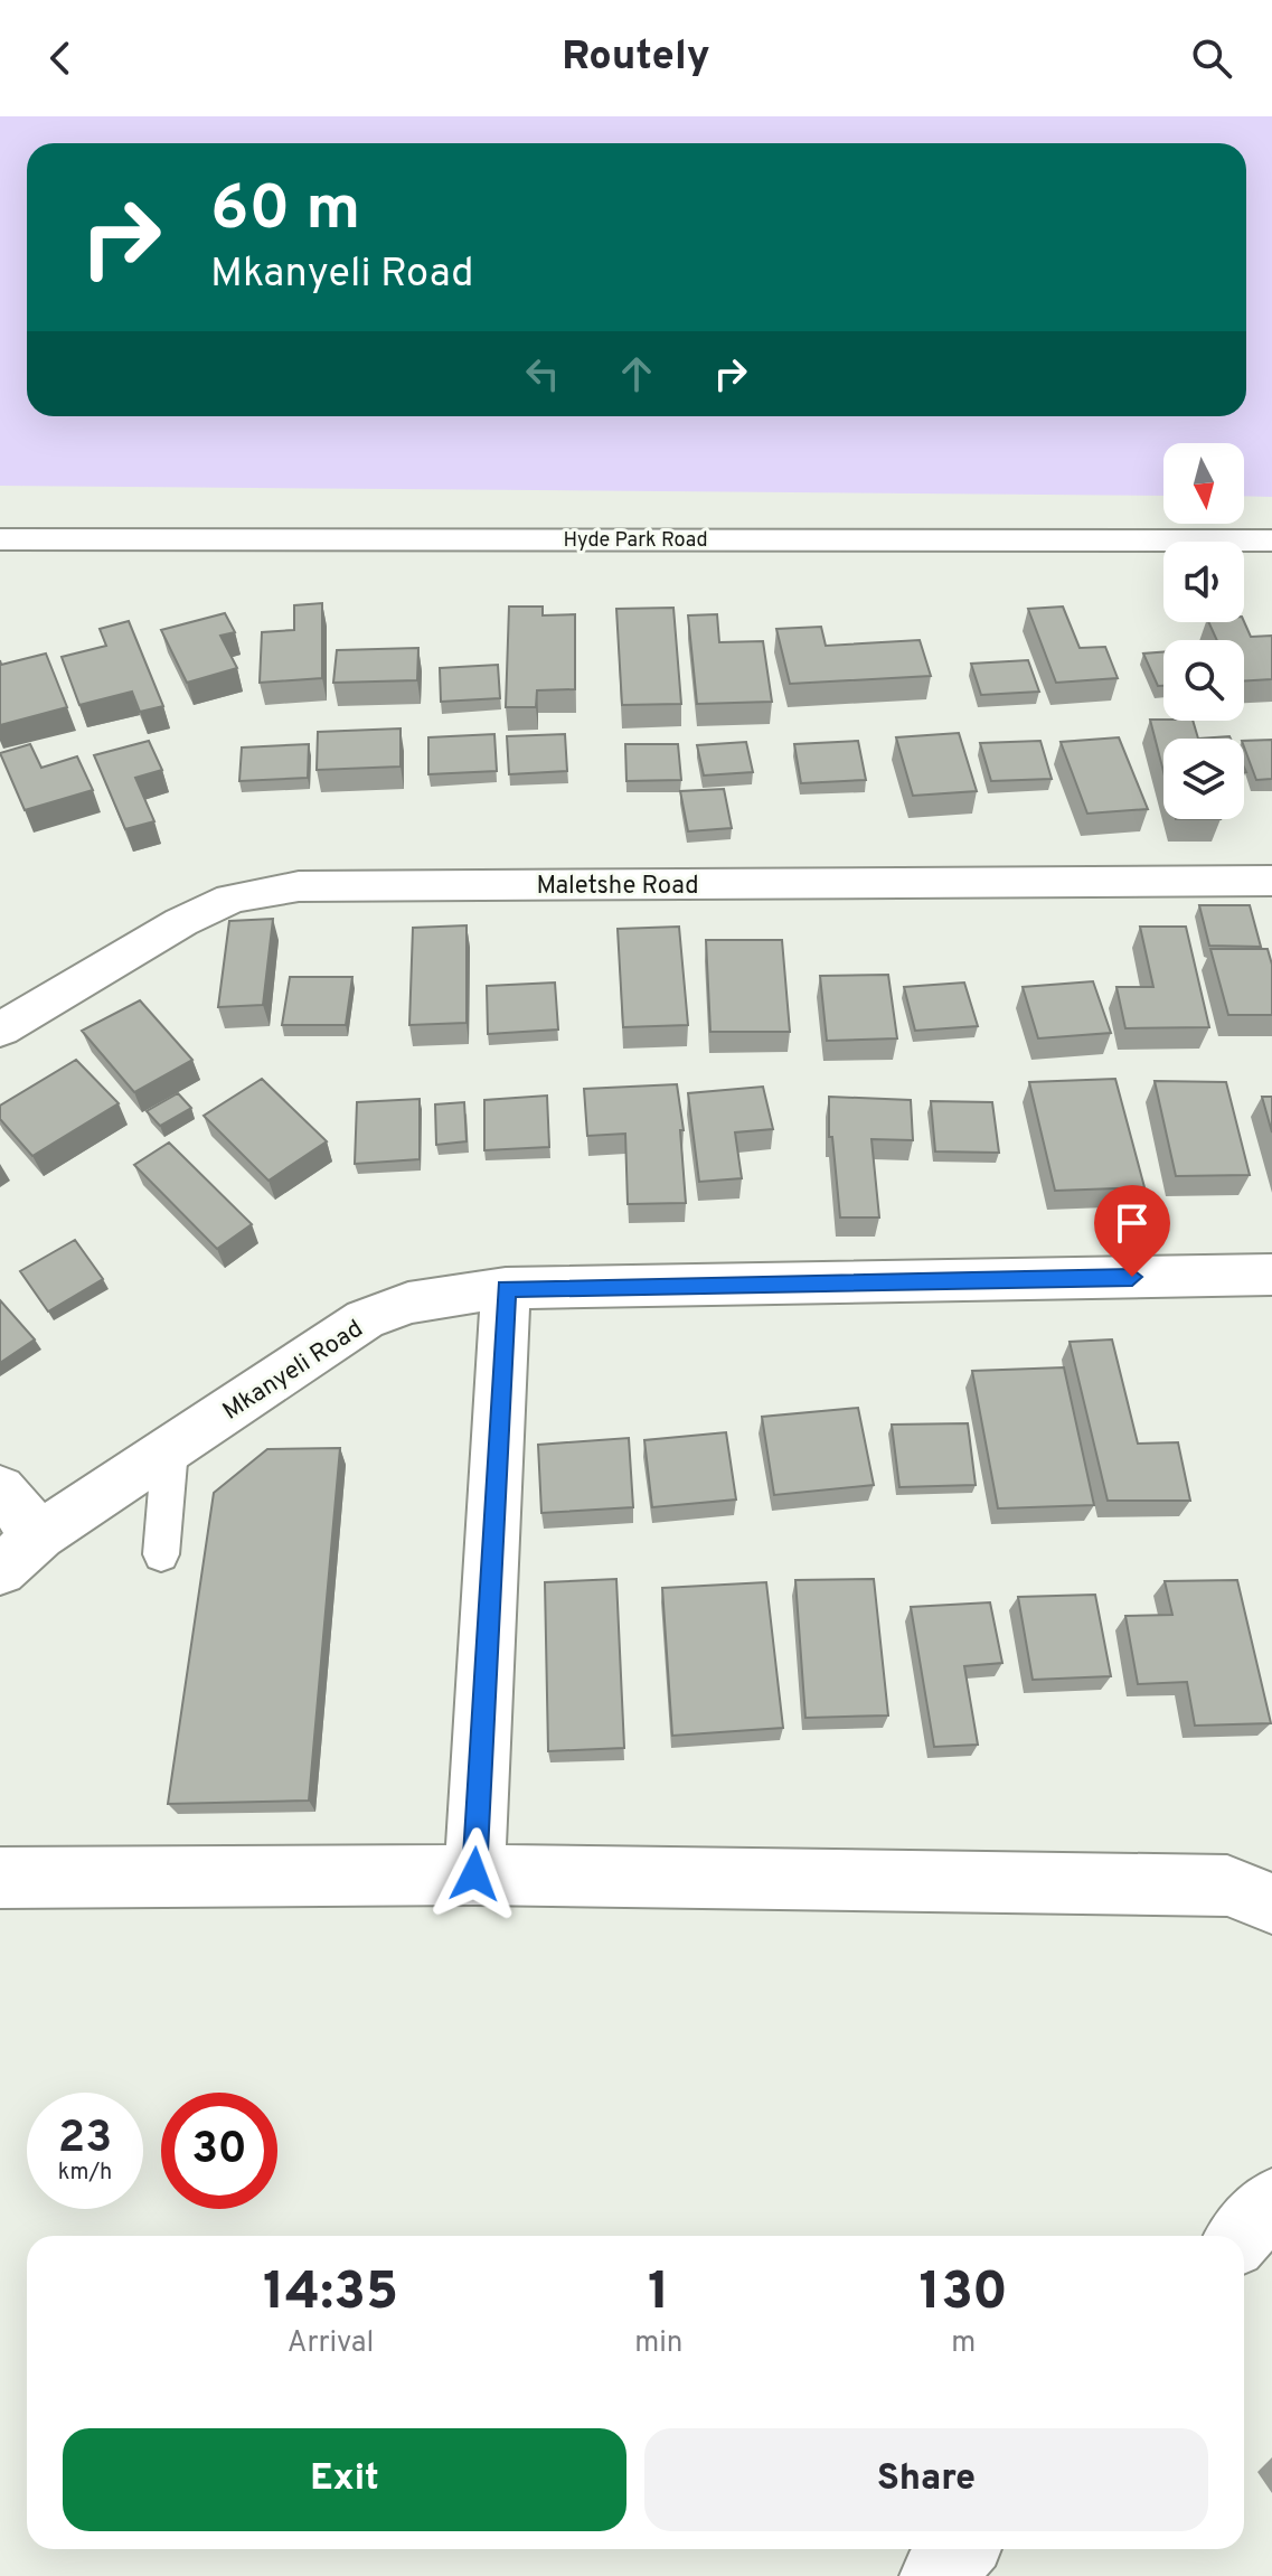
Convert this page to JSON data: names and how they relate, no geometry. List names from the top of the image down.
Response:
{
  "streets": {
    "street": ["Hyde Park Road", "Maletshe Road", "Mkanyeli Road"]
  },
  "north": "bottom",
  "page": {
    "header": "Routely",
    "turn": ["60 m", "Mkanyeli Road"],
    "speed": "23 km/h",
    "limit": "30",
    "eta": [
      "14:35",
      "Arrival",
      "1",
      "min",
      "130",
      "m"
    ],
    "buttons": ["Exit", "Share"]
  }
}
